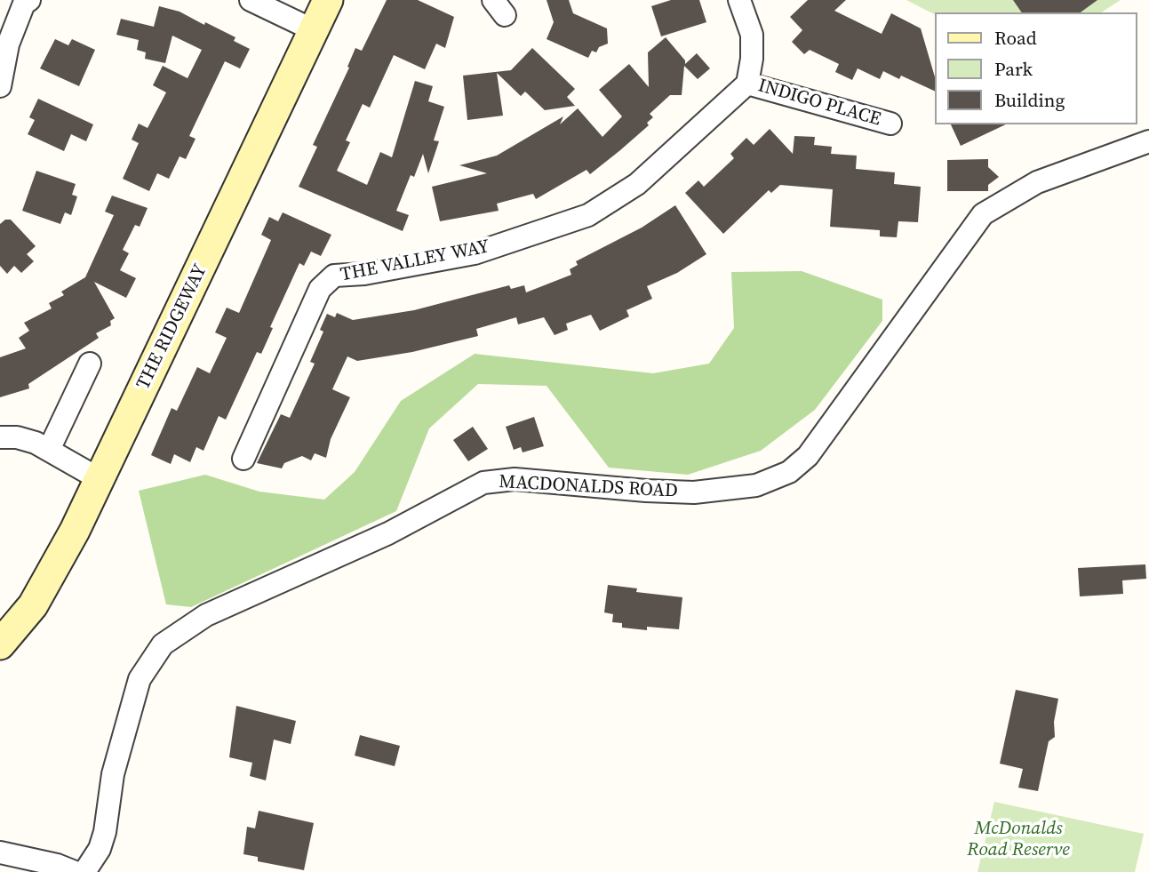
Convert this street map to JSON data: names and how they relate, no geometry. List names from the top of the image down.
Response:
{
  "streets": {
    "street": [
      "INDIGO PLACE",
      "THE VALLEY WAY",
      "THE RIDGEWAY",
      "MACDONALDS ROAD"
    ]
  },
  "crossings": [
    ["INDIGO PLACE", "THE VALLEY WAY"]
  ],
  "parks": ["McDonalds Road Reserve"],
  "legend": ["Road", "Park", "Building"]
}
